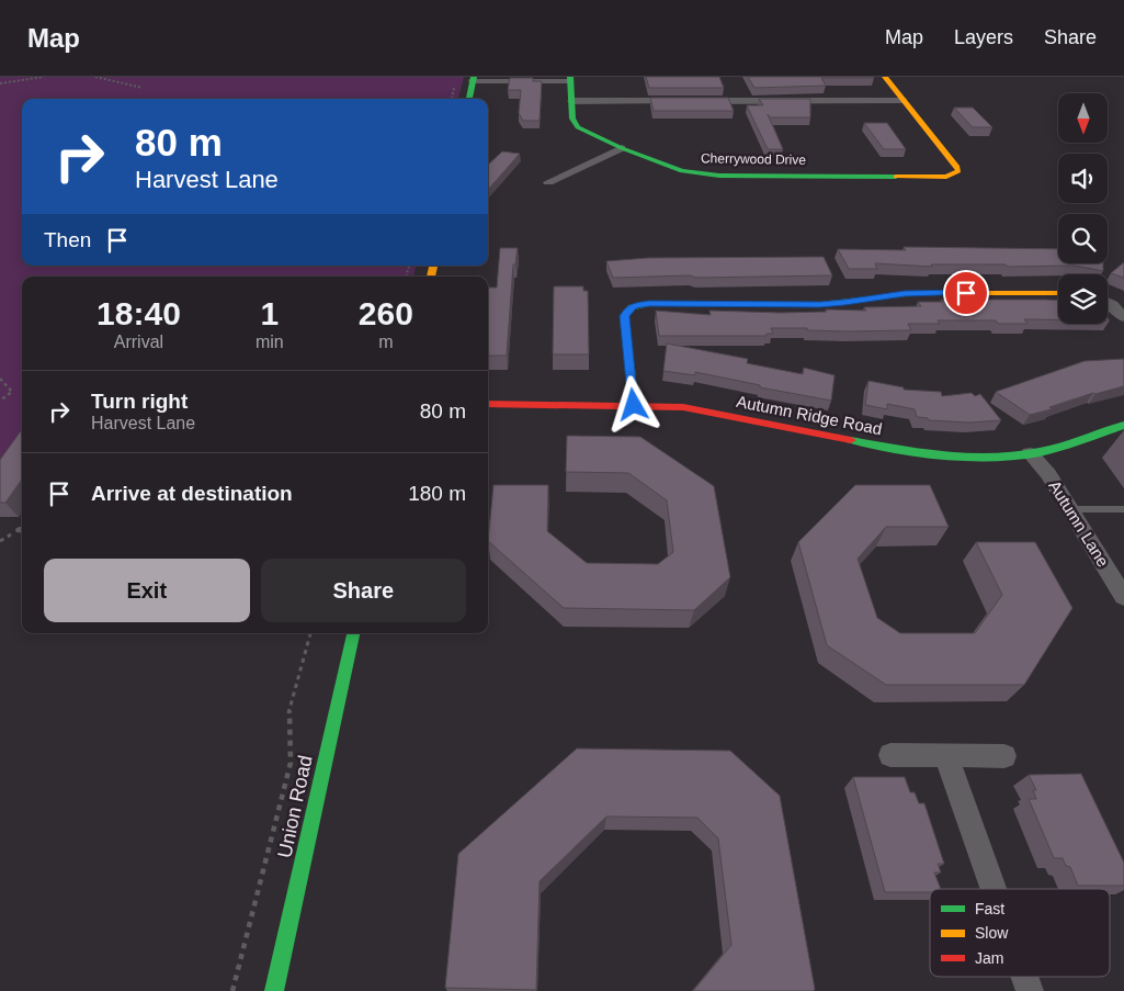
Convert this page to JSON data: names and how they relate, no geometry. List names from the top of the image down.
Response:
{
  "streets": {
    "street": [
      "Cherrywood Drive",
      "Autumn Ridge Road",
      "Autumn Lane",
      "Union Road"
    ]
  },
  "crossings": [
    ["Autumn Ridge Road", "Autumn Lane"]
  ],
  "legend": ["Fast", "Slow", "Jam"],
  "north": "bottom",
  "page": {
    "header": "Map",
    "nav": ["Map", "Layers", "Share"],
    "turn": ["80 m", "Harvest Lane"],
    "then": "Then",
    "eta": [
      "18:40",
      "Arrival",
      "1",
      "min",
      "260",
      "m"
    ],
    "list": [
      {
        "name": "Turn right",
        "note": "Harvest Lane",
        "value": "80 m"
      },
      {
        "name": "Arrive at destination",
        "value": "180 m"
      }
    ],
    "buttons": ["Exit", "Share"]
  }
}
